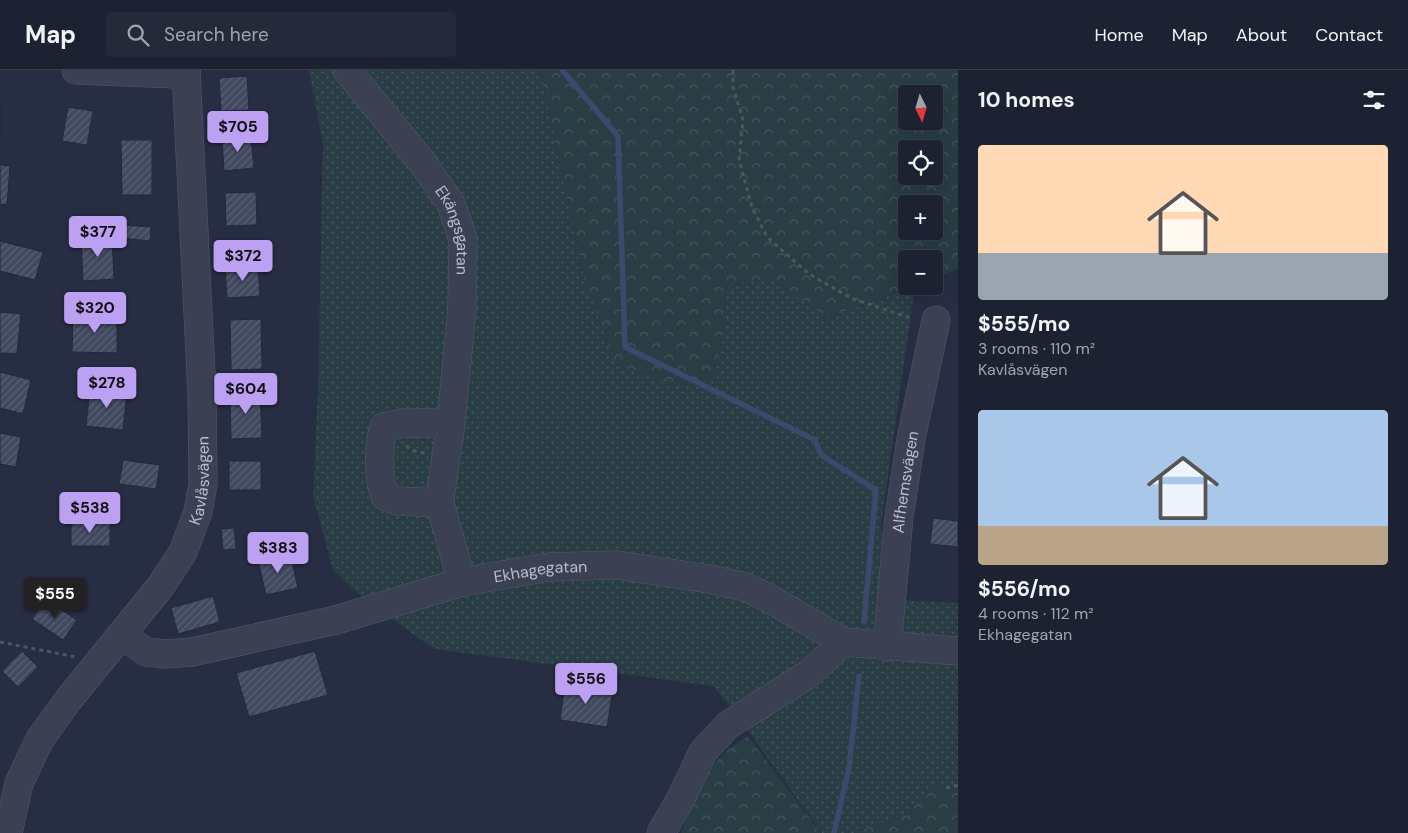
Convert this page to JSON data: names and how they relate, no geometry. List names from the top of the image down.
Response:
{
  "streets": {
    "street": [
      "Ekängsgatan",
      "Kavlåsvägen",
      "Alfhemsvägen",
      "Ekhagegatan"
    ]
  },
  "crossings": [
    ["Ekängsgatan", "Ekhagegatan"],
    ["Kavlåsvägen", "Ekhagegatan"],
    ["Alfhemsvägen", "Ekhagegatan"]
  ],
  "north": "bottom",
  "page": {
    "header": "Map",
    "search": "Search here",
    "nav": [
      "Home",
      "Map",
      "About",
      "Contact"
    ],
    "heading": "10 homes",
    "map_buttons": ["+", "−"],
    "price": [
      "$705",
      "$377",
      "$372",
      "$320",
      "$278",
      "$604",
      "$538",
      "$383",
      "$555",
      "$556"
    ],
    "list": [
      {
        "name": "$555/mo",
        "note": "3 rooms · 110 m² · Kavlåsvägen"
      },
      {
        "name": "$556/mo",
        "note": "4 rooms · 112 m² · Ekhagegatan"
      }
    ]
  }
}
